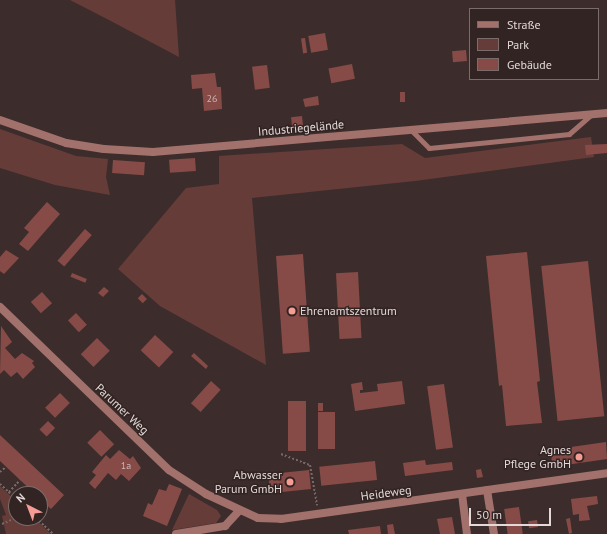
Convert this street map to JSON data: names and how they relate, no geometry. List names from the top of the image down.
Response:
{
  "streets": {
    "street": ["Industriegelände", "Parumer Weg", "Heideweg"]
  },
  "crossings": [
    ["Parumer Weg", "Heideweg"]
  ],
  "places": ["Ehrenamtszentrum", "Agnes Pflege GmbH", "Abwasser Parum GmbH"],
  "house_numbers": ["26", "1a"],
  "legend": ["Straße", "Park", "Gebäude"],
  "scale_bar": "50 m",
  "north": "top left"
}
